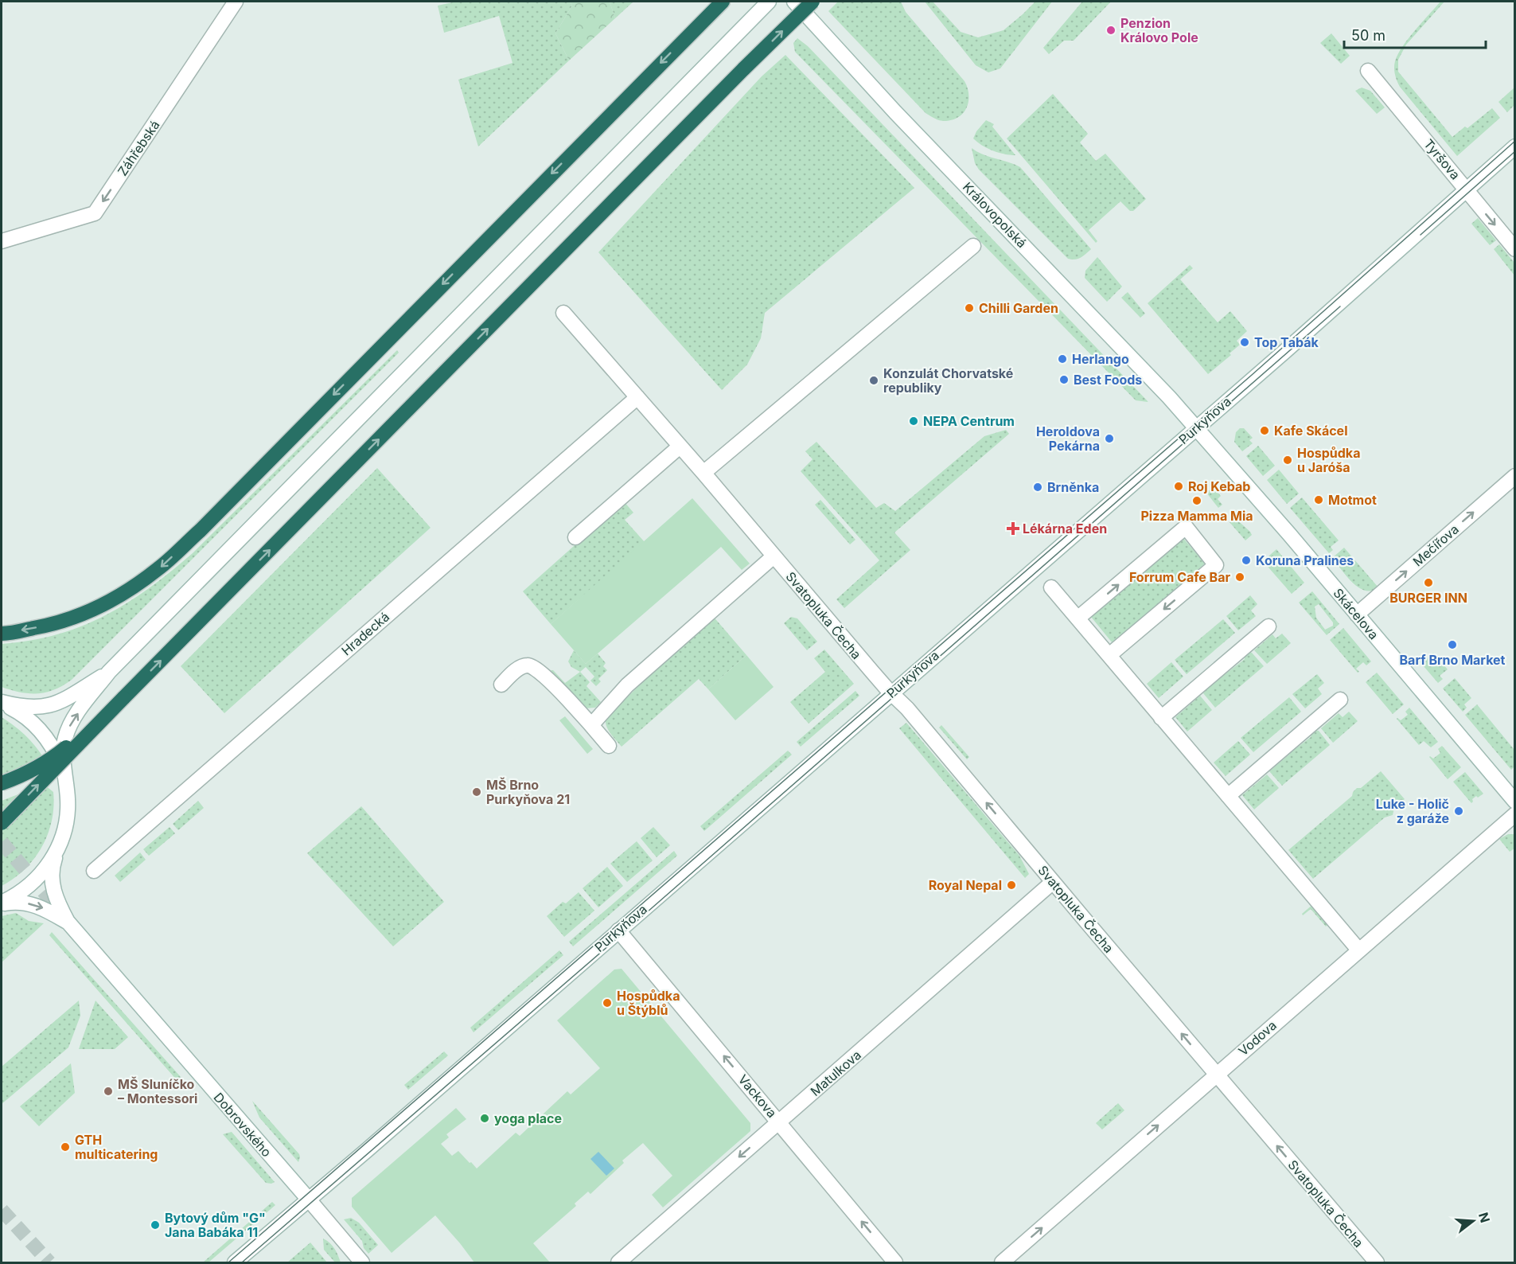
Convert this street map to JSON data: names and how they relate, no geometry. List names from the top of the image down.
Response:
{
  "streets": {
    "street": [
      "Záhřebská",
      "Tyršova",
      "Královopolská",
      "Purkyňova",
      "Mečířova",
      "Skácelova",
      "Svatopluka Čecha",
      "Hradecká",
      "Vodova",
      "Matulkova",
      "Vackova",
      "Dobrovského"
    ]
  },
  "crossings": [
    ["Tyršova", "Purkyňova"],
    ["Královopolská", "Purkyňova"],
    ["Královopolská", "Skácelova"],
    ["Purkyňova", "Skácelova"],
    ["Purkyňova", "Svatopluka Čecha"],
    ["Purkyňova", "Vackova"],
    ["Purkyňova", "Dobrovského"],
    ["Mečířova", "Skácelova"],
    ["Svatopluka Čecha", "Hradecká"],
    ["Svatopluka Čecha", "Vodova"],
    ["Svatopluka Čecha", "Matulkova"],
    ["Matulkova", "Vackova"]
  ],
  "one_way": [
    "Záhřebská",
    "Mečířova",
    "Svatopluka Čecha",
    "Vodova",
    "Matulkova",
    "Vackova"
  ],
  "places": {
    "other": [
      "Penzion Královo Pole",
      "Chilli Garden",
      "Top Tabák",
      "Herlango",
      "Best Foods",
      "Konzulát Chorvatské republiky",
      "NEPA Centrum",
      "Kafe Skácel",
      "Heroldova Pekárna",
      "Hospůdka u Jaróša",
      "Roj Kebab",
      "Brněnka",
      "Motmot",
      "Pizza Mamma Mia",
      "Koruna Pralines",
      "Forrum Cafe Bar",
      "BURGER INN",
      "Barf Brno Market",
      "MŠ Brno Purkyňova 21",
      "Luke - Holič z garáže",
      "Royal Nepal",
      "Hospůdka u Štýblů",
      "MŠ Sluníčko – Montessori",
      "yoga place",
      "GTH multicatering",
      "Bytový dům \"G\" Jana Babáka 11"
    ],
    "health": ["Lékárna Eden"]
  },
  "scale_bar": "50 m",
  "north": "right"
}
